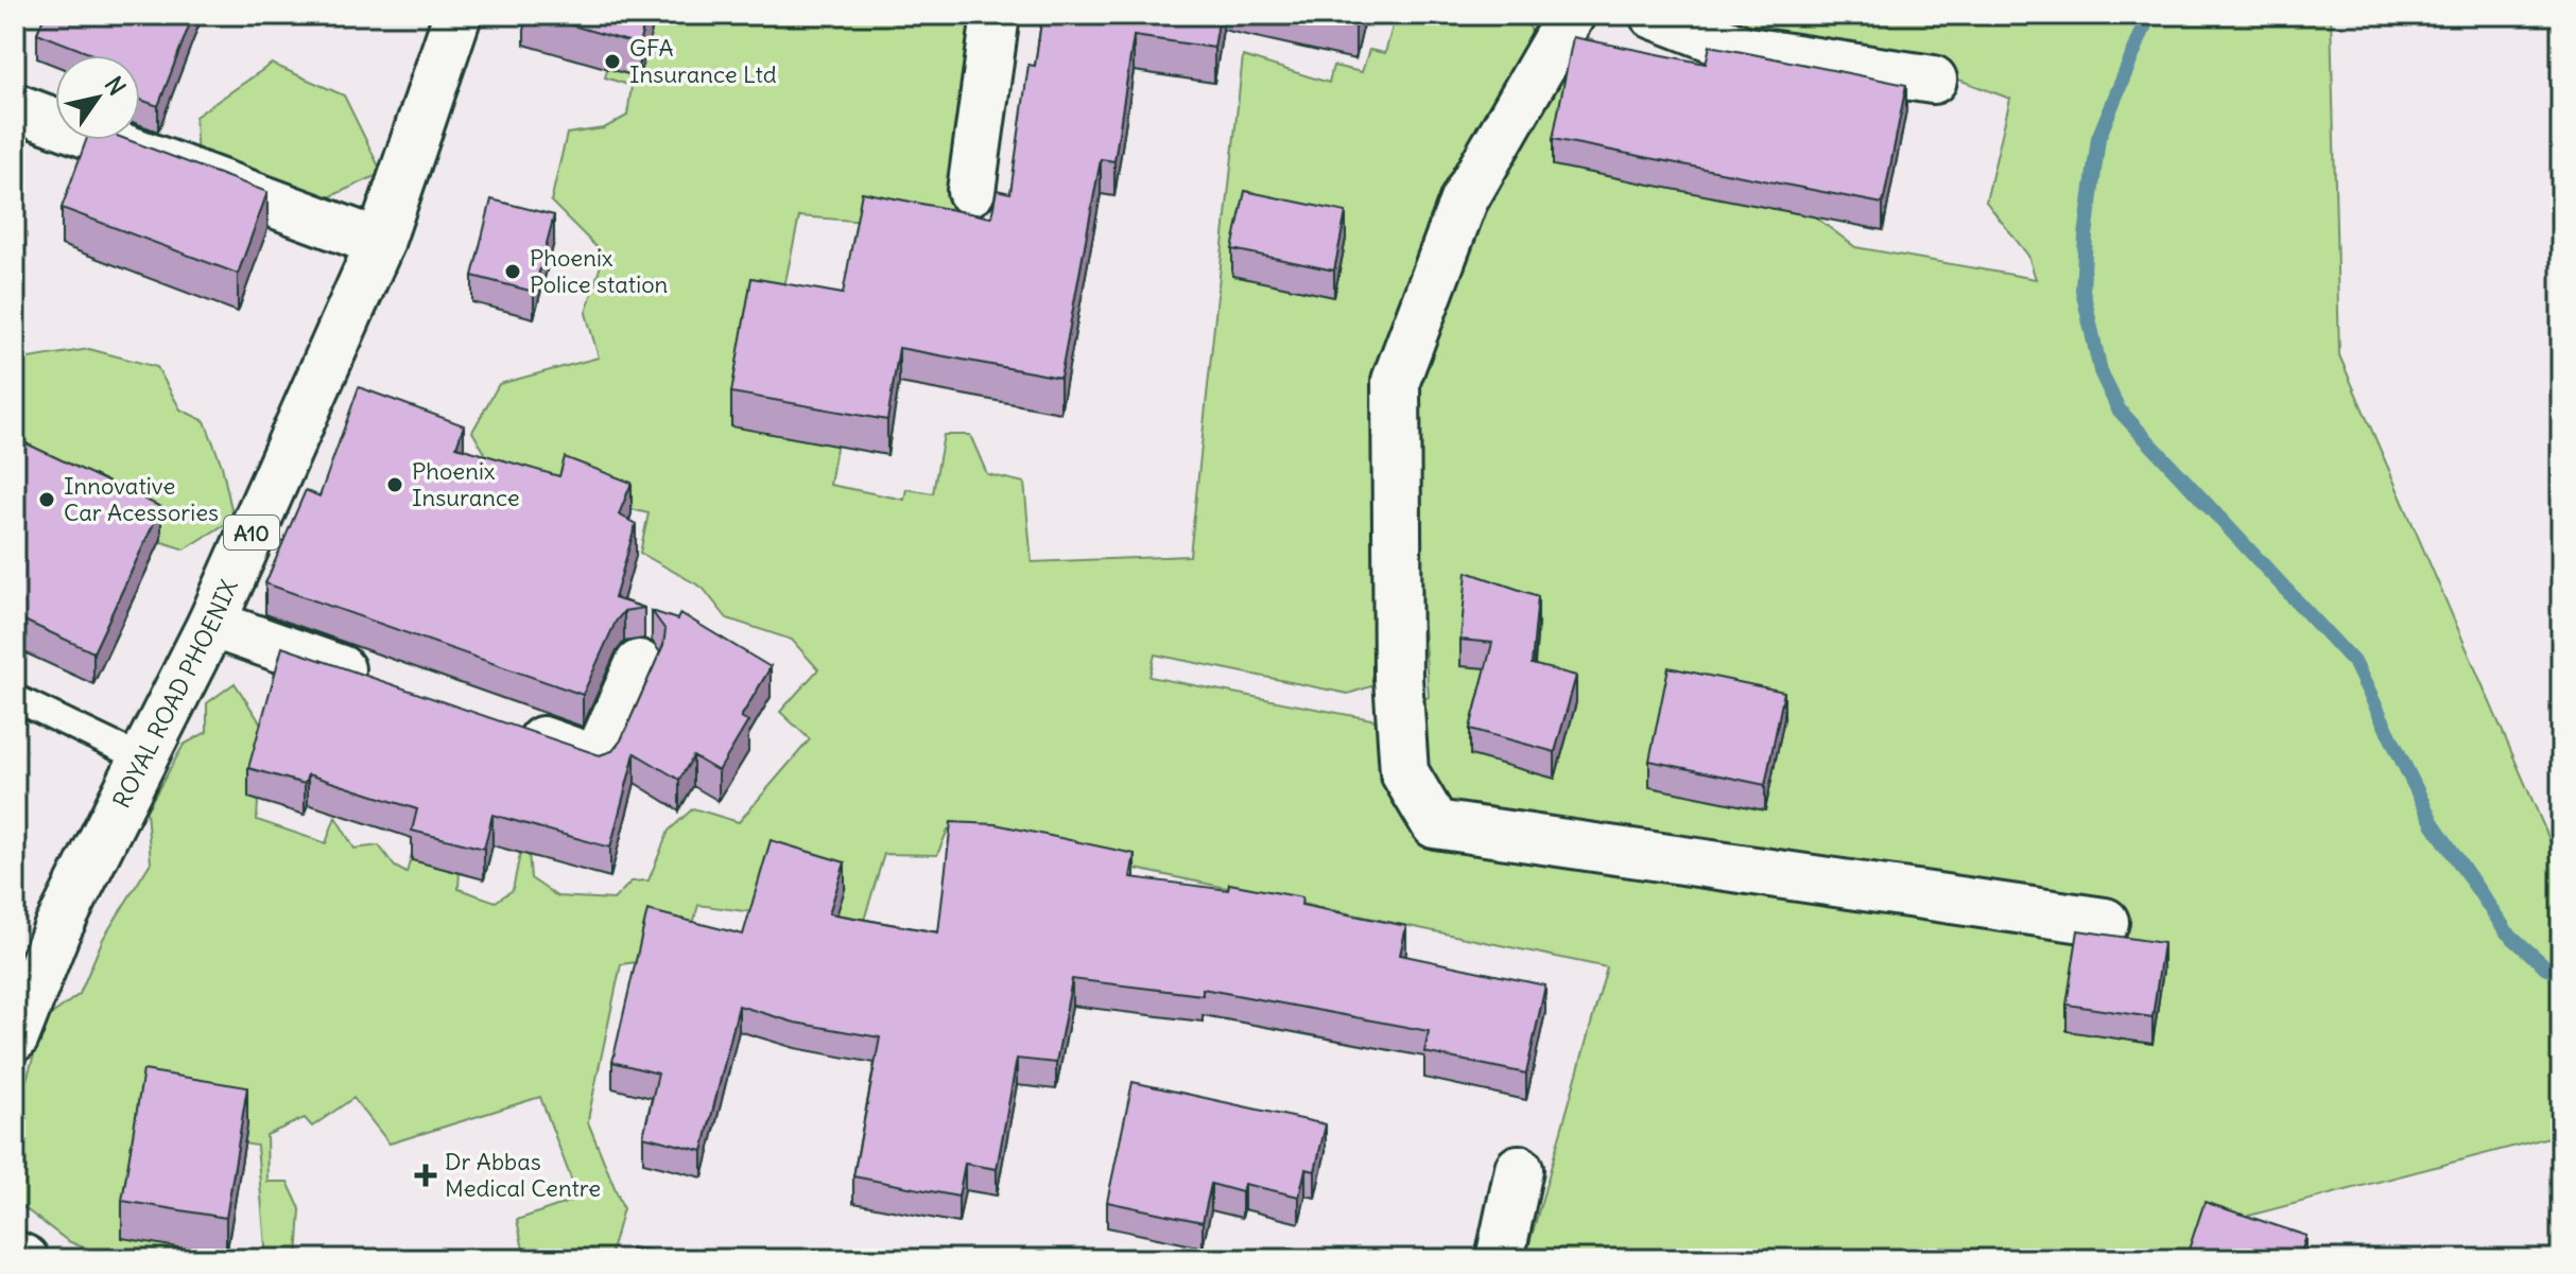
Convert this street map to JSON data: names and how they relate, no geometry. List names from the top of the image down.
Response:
{
  "streets": {
    "street": ["A10", "ROYAL ROAD PHOENIX"]
  },
  "places": {
    "other": [
      "GFA Insurance Ltd",
      "Phoenix Police station",
      "Phoenix Insurance",
      "Innovative Car Acessories"
    ],
    "health": ["Dr Abbas Medical Centre"]
  },
  "north": "top right"
}
